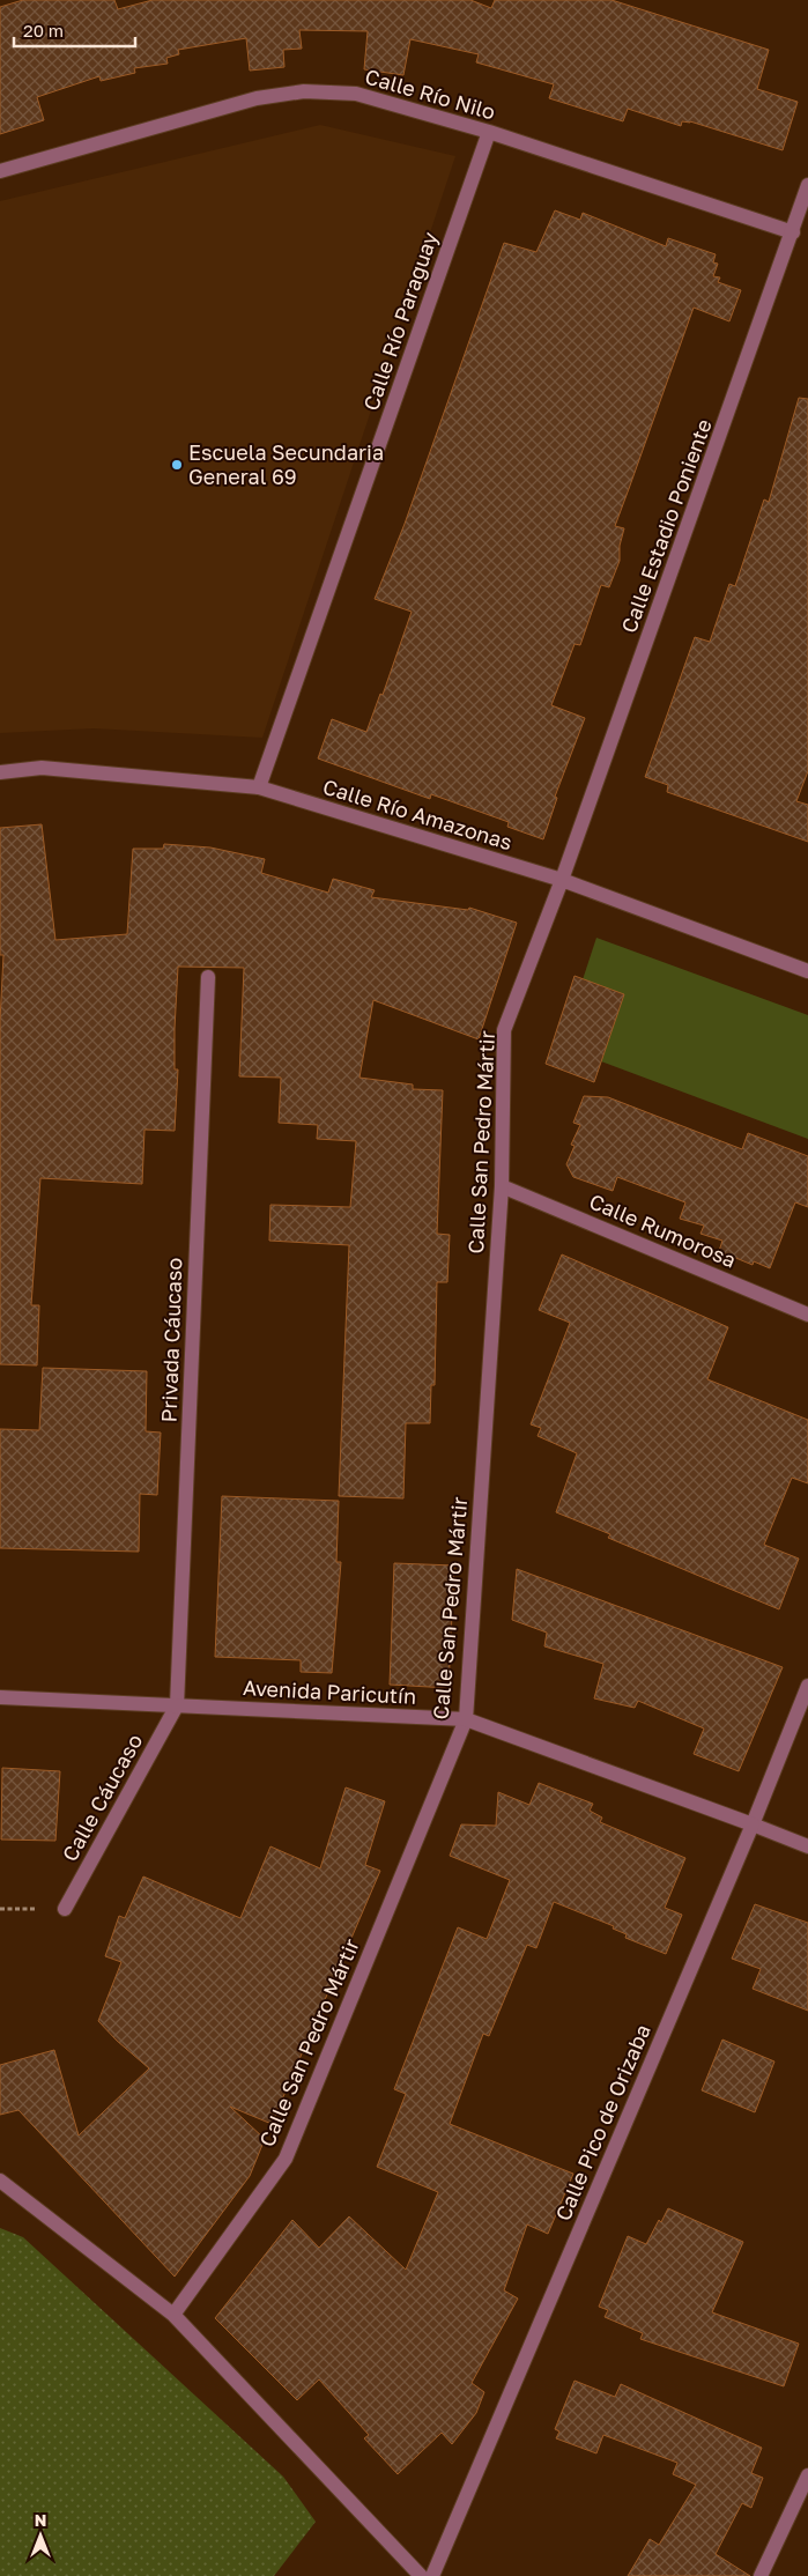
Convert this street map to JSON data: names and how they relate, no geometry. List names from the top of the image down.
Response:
{
  "streets": {
    "street": [
      "Calle Río Nilo",
      "Calle Río Paraguay",
      "Calle Estadio Poniente",
      "Calle Río Amazonas",
      "Calle San Pedro Mártir",
      "Calle Rumorosa",
      "Privada Cáucaso",
      "Avenida Paricutín",
      "Calle Cáucaso",
      "Calle Pico de Orizaba"
    ]
  },
  "crossings": [
    ["Calle Río Nilo", "Calle Río Paraguay"],
    ["Calle Río Nilo", "Calle Estadio Poniente"],
    ["Calle Río Paraguay", "Calle Río Amazonas"],
    ["Calle Estadio Poniente", "Calle Río Amazonas"],
    ["Calle Estadio Poniente", "Calle San Pedro Mártir"],
    ["Calle Río Amazonas", "Calle San Pedro Mártir"],
    ["Calle San Pedro Mártir", "Calle Rumorosa"],
    ["Calle San Pedro Mártir", "Avenida Paricutín"],
    ["Privada Cáucaso", "Avenida Paricutín"],
    ["Privada Cáucaso", "Calle Cáucaso"],
    ["Avenida Paricutín", "Calle Cáucaso"],
    ["Avenida Paricutín", "Calle Pico de Orizaba"]
  ],
  "places": ["Escuela Secundaria General 69"],
  "scale_bar": "20 m",
  "north": "top"
}
